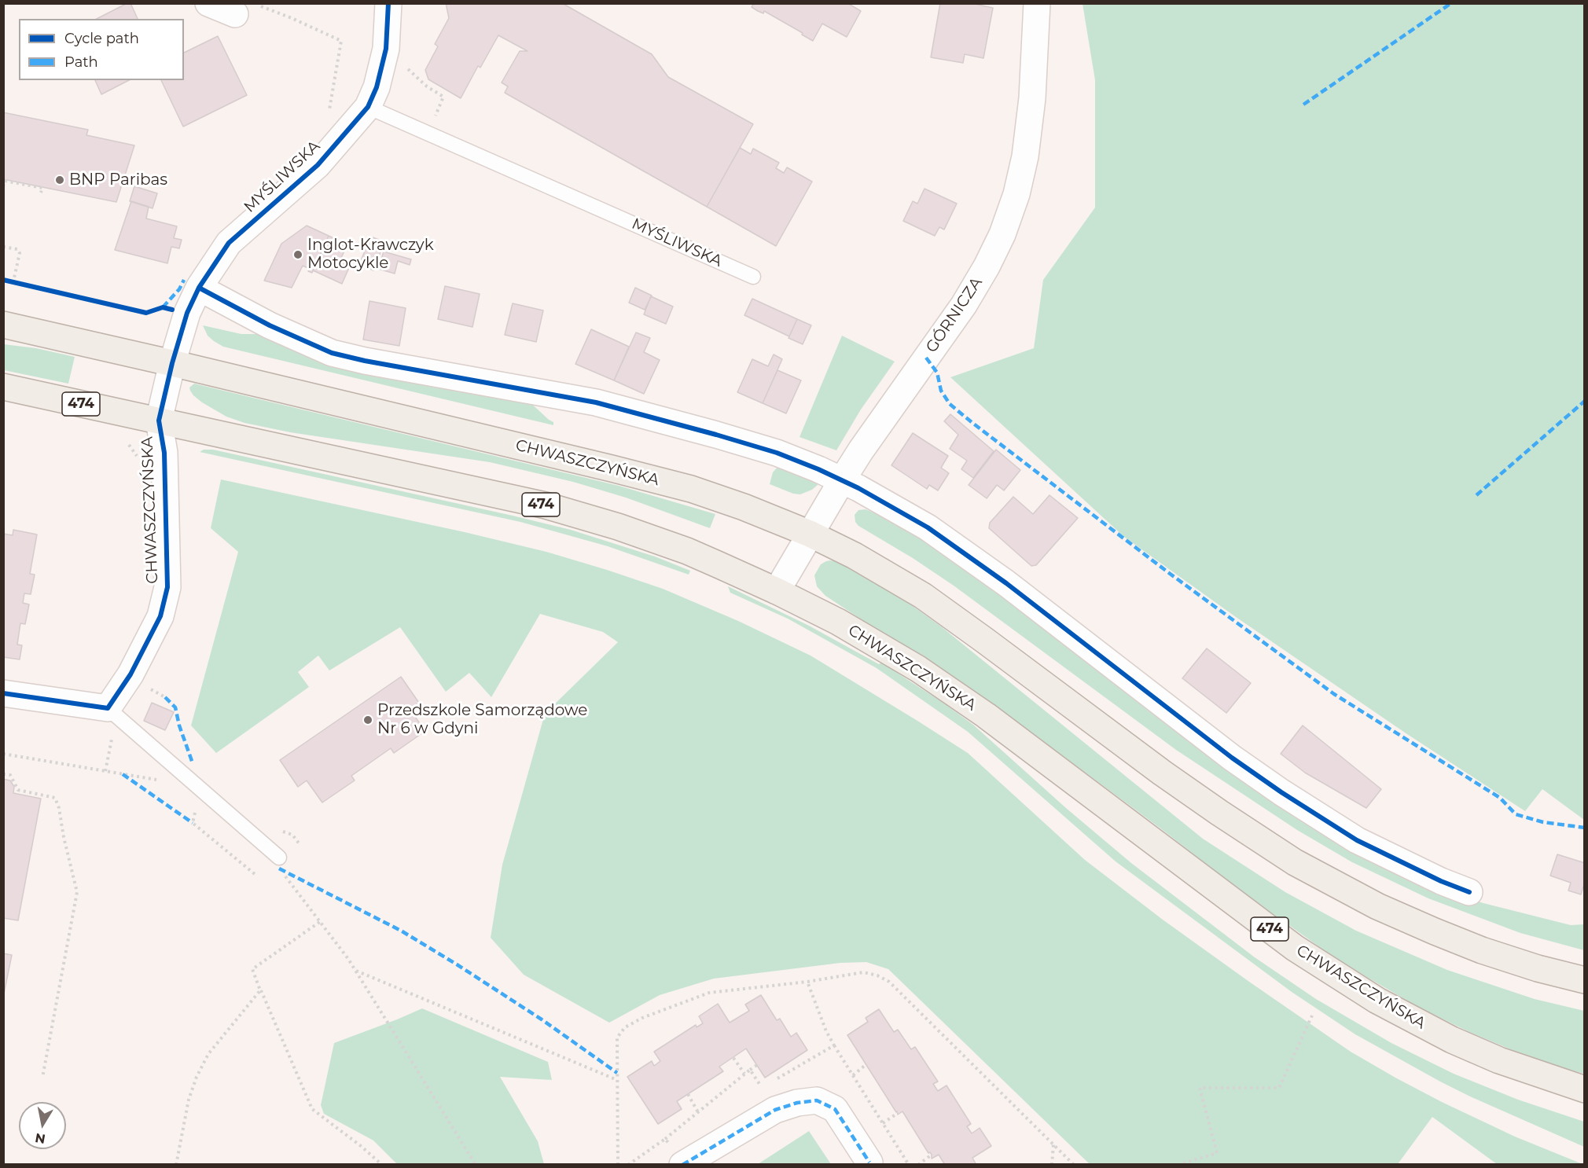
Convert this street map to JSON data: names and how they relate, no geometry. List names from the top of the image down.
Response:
{
  "streets": {
    "main road": ["474", "CHWASZCZYŃSKA"],
    "street": ["MYŚLIWSKA", "GÓRNICZA"]
  },
  "crossings": [
    ["MYŚLIWSKA", "CHWASZCZYŃSKA"],
    ["GÓRNICZA", "CHWASZCZYŃSKA"]
  ],
  "places": ["BNP Paribas", "Inglot-Krawczyk Motocykle", "Przedszkole Samorządowe Nr 6 w Gdyni"],
  "legend": ["Cycle path", "Path"],
  "north": "bottom"
}
